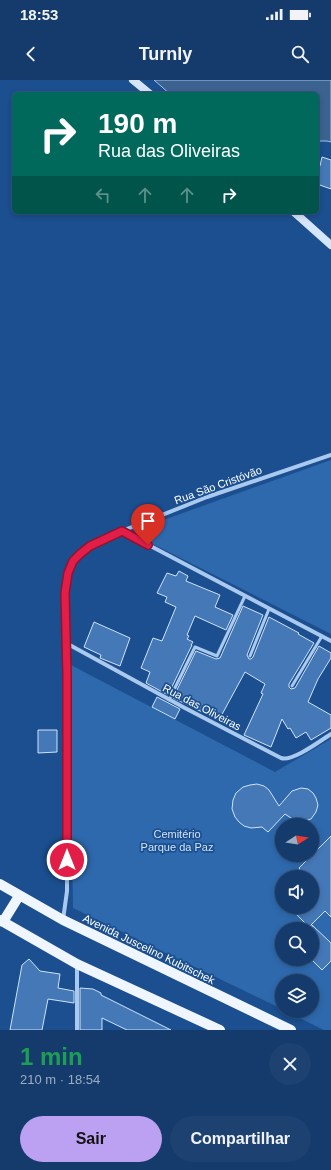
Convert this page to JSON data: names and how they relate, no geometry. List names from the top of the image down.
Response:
{
  "streets": {
    "main road": ["Avenida Juscelino Kubitschek"],
    "street": ["Rua São Cristóvão", "Rua das Oliveiras"]
  },
  "crossings": [
    ["Rua São Cristóvão", "Rua das Oliveiras"],
    ["Rua São Cristóvão", "Avenida Juscelino Kubitschek"]
  ],
  "parks": ["Cemitério Parque da Paz"],
  "north": "right",
  "page": {
    "status": "18:53",
    "header": "Turnly",
    "turn": ["190 m", "Rua das Oliveiras"],
    "heading": ["1 min", "210 m · 18:54"],
    "buttons": ["Sair", "Compartilhar"]
  }
}
